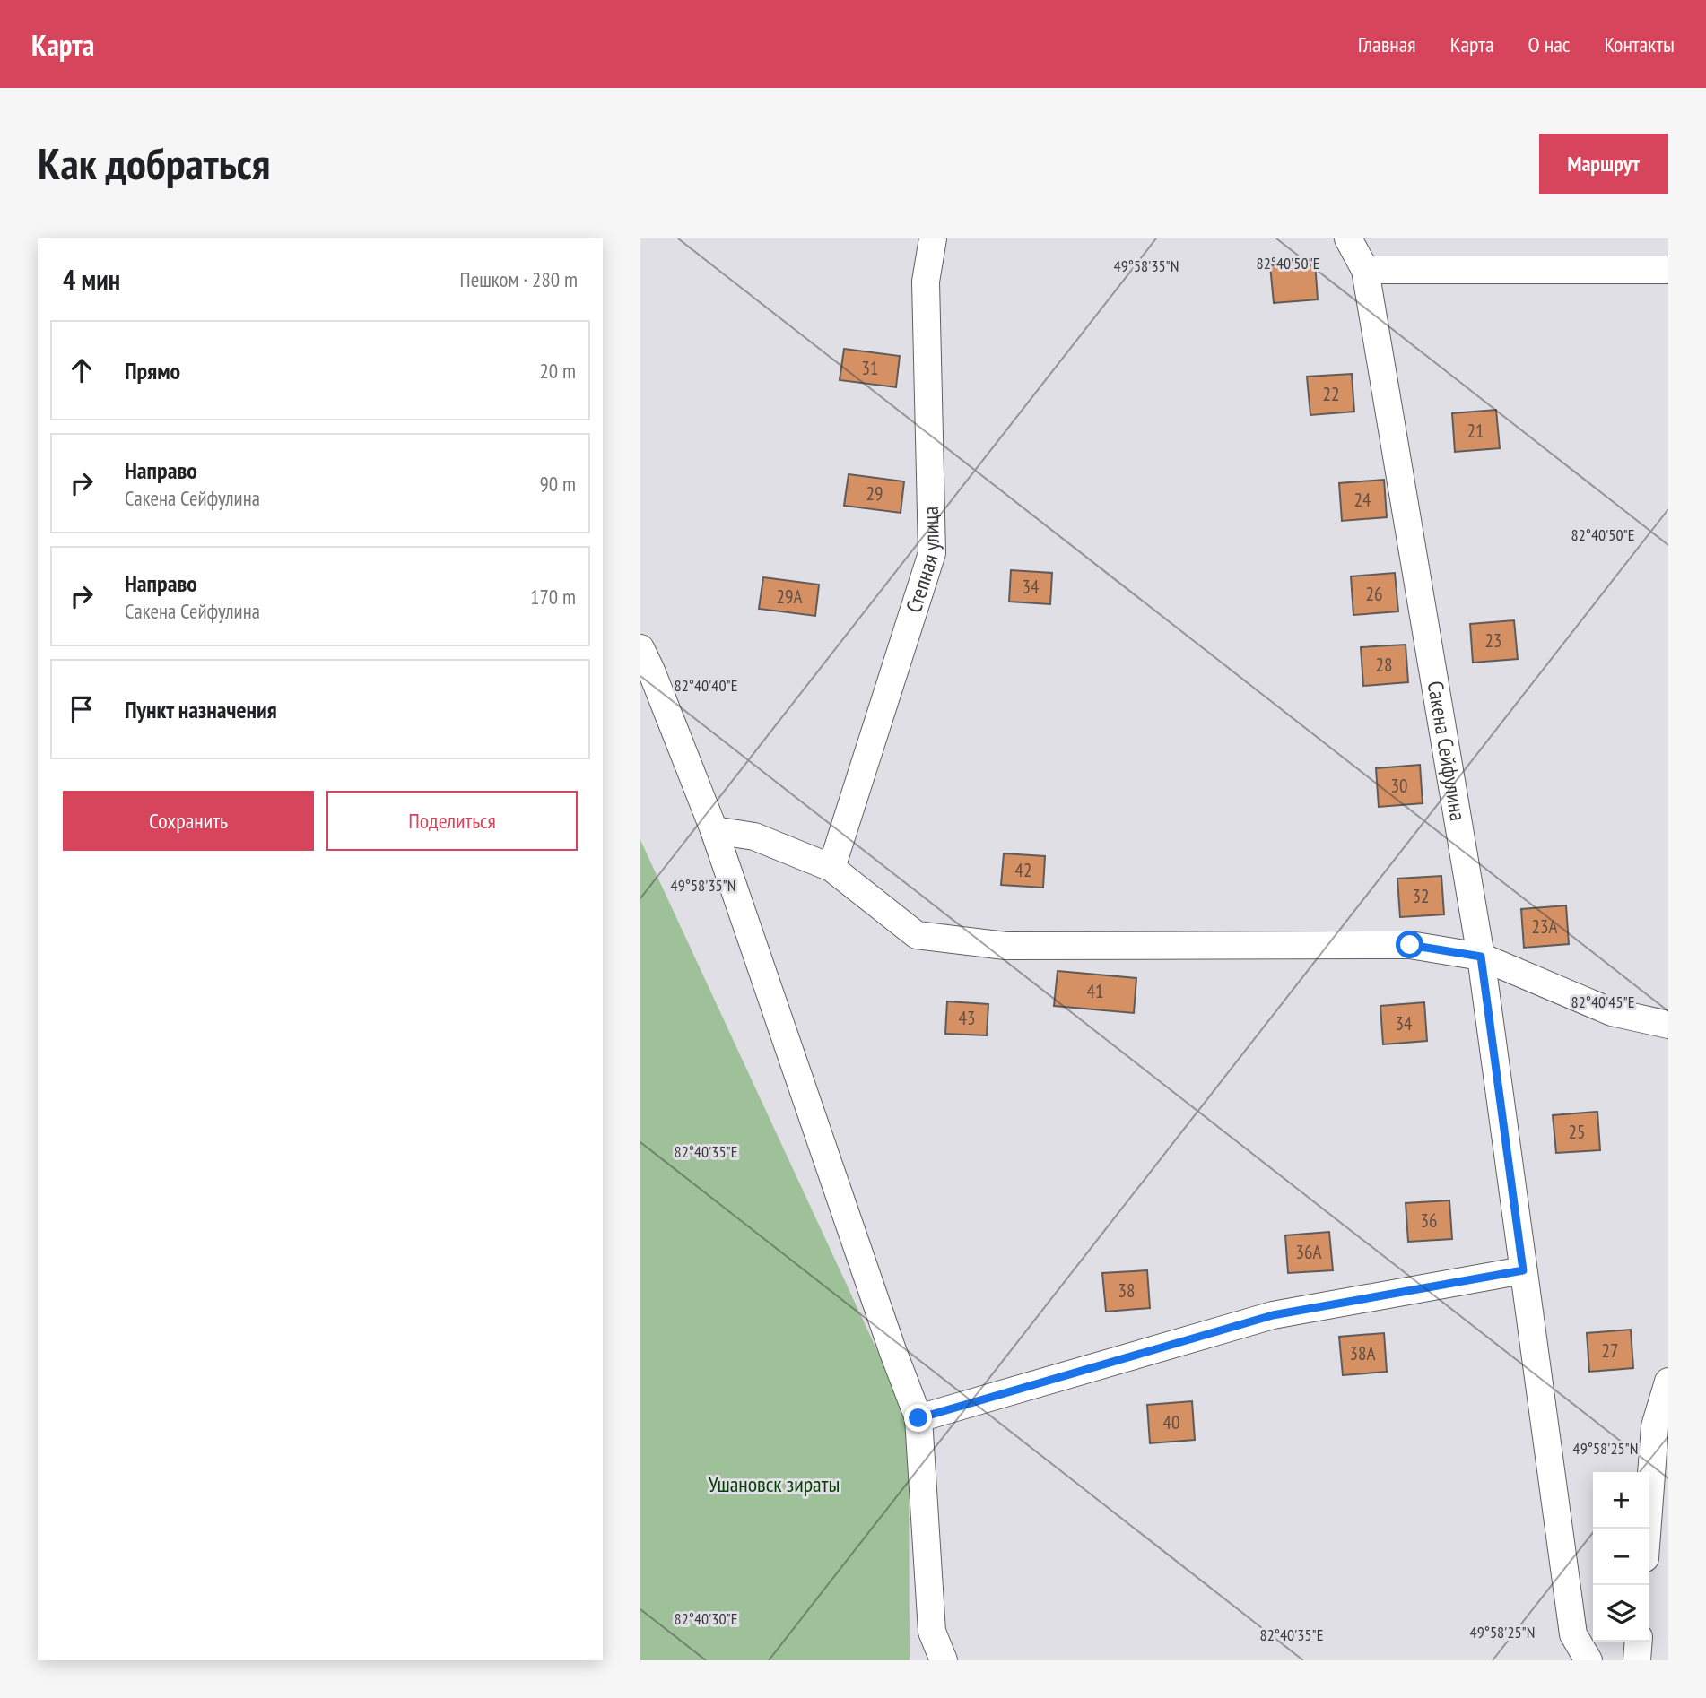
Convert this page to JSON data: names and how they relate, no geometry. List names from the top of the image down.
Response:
{
  "streets": {
    "street": ["Степная улица", "Сакена Сейфулина"]
  },
  "parks": ["Ушановск зираты"],
  "house_numbers": [
    "31",
    "22",
    "21",
    "29",
    "24",
    "34",
    "26",
    "29А",
    "23",
    "28",
    "30",
    "42",
    "32",
    "23А",
    "41",
    "43",
    "34",
    "25",
    "36",
    "36А",
    "38",
    "27",
    "38А",
    "40"
  ],
  "page": {
    "header": "Карта",
    "nav": [
      "Главная",
      "Карта",
      "О нас",
      "Контакты"
    ],
    "buttons": [
      "Маршрут",
      ["Сохранить", "Поделиться"]
    ],
    "title": "Как добраться",
    "heading": ["4 мин", "Пешком · 280 m"],
    "list": [
      ["Прямо", "20 m"],
      ["Направо", "Сакена Сейфулина", "90 m"],
      ["Направо", "Сакена Сейфулина", "170 m"],
      "Пункт назначения"
    ],
    "map_buttons": ["+", "−"]
  },
  "coordinates": [
    "82°40'50\"E",
    "49°58'35\"N",
    "82°40'40\"E",
    "82°40'45\"E",
    "82°40'35\"E",
    "49°58'25\"N",
    "82°40'30\"E"
  ]
}
